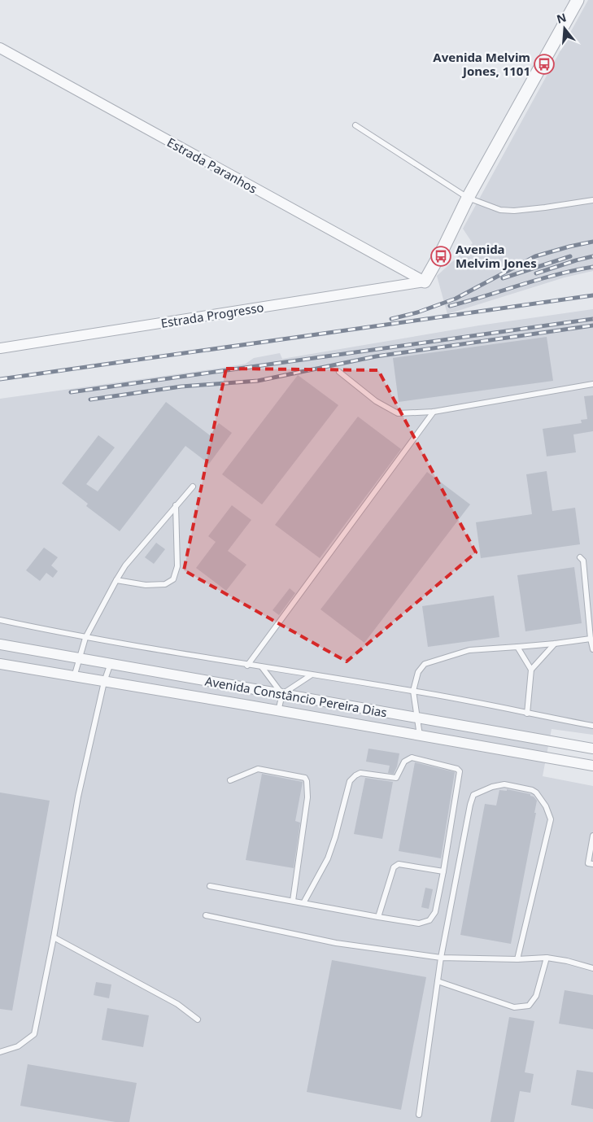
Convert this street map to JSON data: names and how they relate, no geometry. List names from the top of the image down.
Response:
{
  "streets": {
    "street": ["Estrada Paranhos", "Estrada Progresso", "Avenida Constâncio Pereira Dias"]
  },
  "crossings": [
    ["Estrada Paranhos", "Estrada Progresso"]
  ],
  "places": {
    "bus stop": ["Avenida Melvim Jones, 1101", "Avenida Melvim Jones"]
  },
  "north": "top"
}
